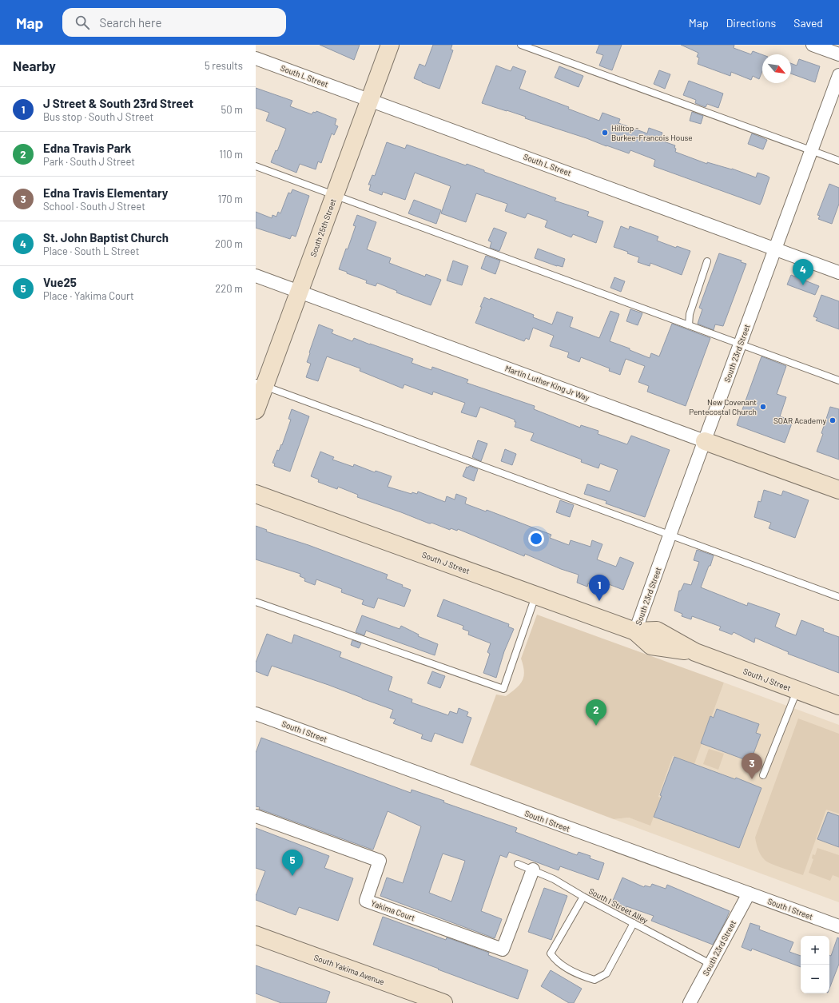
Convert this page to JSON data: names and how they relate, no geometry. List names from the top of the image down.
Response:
{
  "streets": {
    "street": [
      "South L Street",
      "South 25th Street",
      "South 23rd Street",
      "Martin Luther King Jr Way",
      "South J Street",
      "South I Street",
      "Yakima Court",
      "South Yakima Avenue"
    ],
    "lane": ["South I Street Alley"]
  },
  "crossings": [
    ["South L Street", "South 25th Street"],
    ["South L Street", "South 23rd Street"],
    ["South 25th Street", "Martin Luther King Jr Way"],
    ["South 23rd Street", "Martin Luther King Jr Way"],
    ["South 23rd Street", "South J Street"],
    ["South 23rd Street", "South I Street"],
    ["South 23rd Street", "South I Street Alley"],
    ["South I Street Alley", "Yakima Court"]
  ],
  "places": ["Hilltop - Burkee-Francois House", "New Covenant Pentecostal Church", "SOAR Academy"],
  "north": "bottom right",
  "page": {
    "header": "Map",
    "search": "Search here",
    "nav": ["Map", "Directions", "Saved"],
    "heading": ["Nearby", "5 results"],
    "list": [
      {
        "mark": "1",
        "name": "J Street & South 23rd Street",
        "note": "Bus stop · South J Street",
        "value": "50 m"
      },
      {
        "mark": "2",
        "name": "Edna Travis Park",
        "note": "Park · South J Street",
        "value": "110 m"
      },
      {
        "mark": "3",
        "name": "Edna Travis Elementary",
        "note": "School · South J Street",
        "value": "170 m"
      },
      {
        "mark": "4",
        "name": "St. John Baptist Church",
        "note": "Place · South L Street",
        "value": "200 m"
      },
      {
        "mark": "5",
        "name": "Vue25",
        "note": "Place · Yakima Court",
        "value": "220 m"
      }
    ],
    "pins": [
      "4",
      "1",
      "2",
      "3",
      "5"
    ],
    "map_buttons": ["+", "−"]
  }
}
